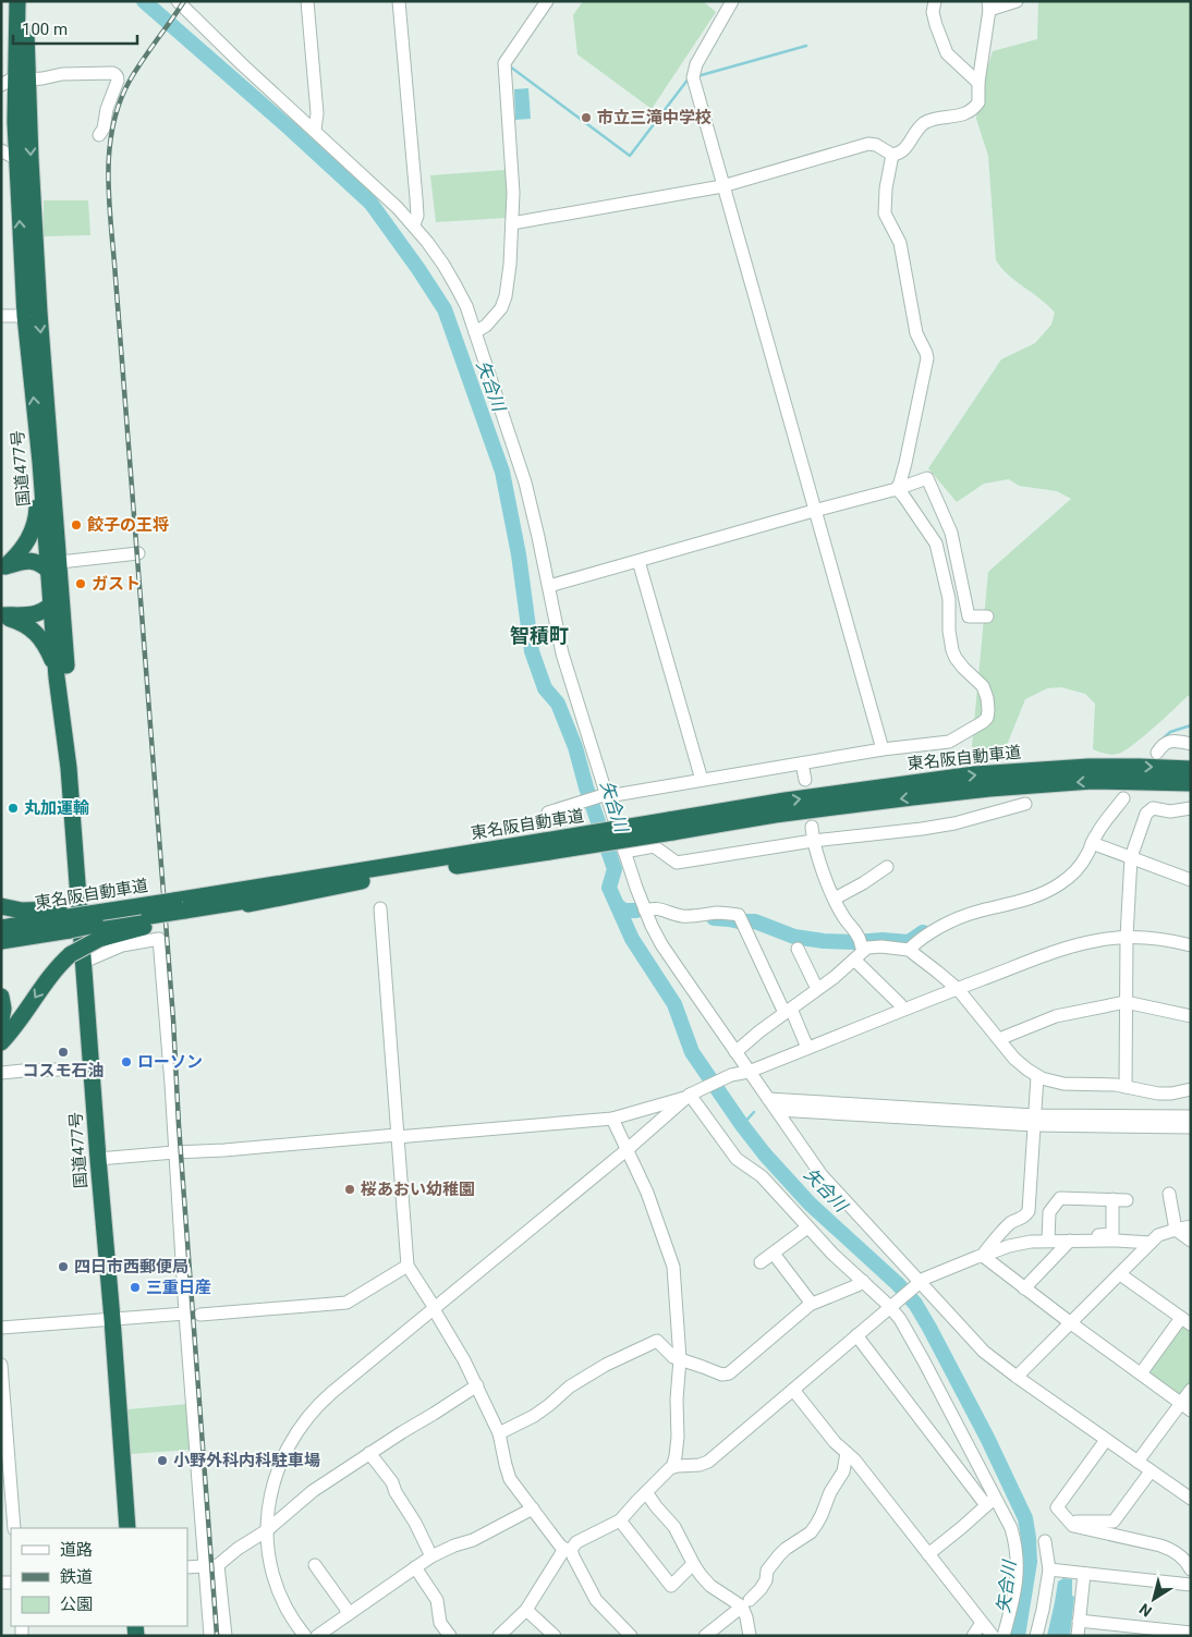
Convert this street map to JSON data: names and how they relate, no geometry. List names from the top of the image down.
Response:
{
  "streets": {
    "highway": ["国道477号", "東名阪自動車道"]
  },
  "districts": ["智積町"],
  "water": ["矢合川"],
  "places": [
    "市立三滝中学校",
    "餃子の王将",
    "ガスト",
    "丸加運輸",
    "コスモ石油",
    "ローソン",
    "桜あおい幼稚園",
    "四日市西郵便局",
    "三重日産",
    "小野外科内科駐車場"
  ],
  "legend": ["道路", "鉄道", "公園"],
  "scale_bar": "100 m",
  "north": "bottom left"
}
